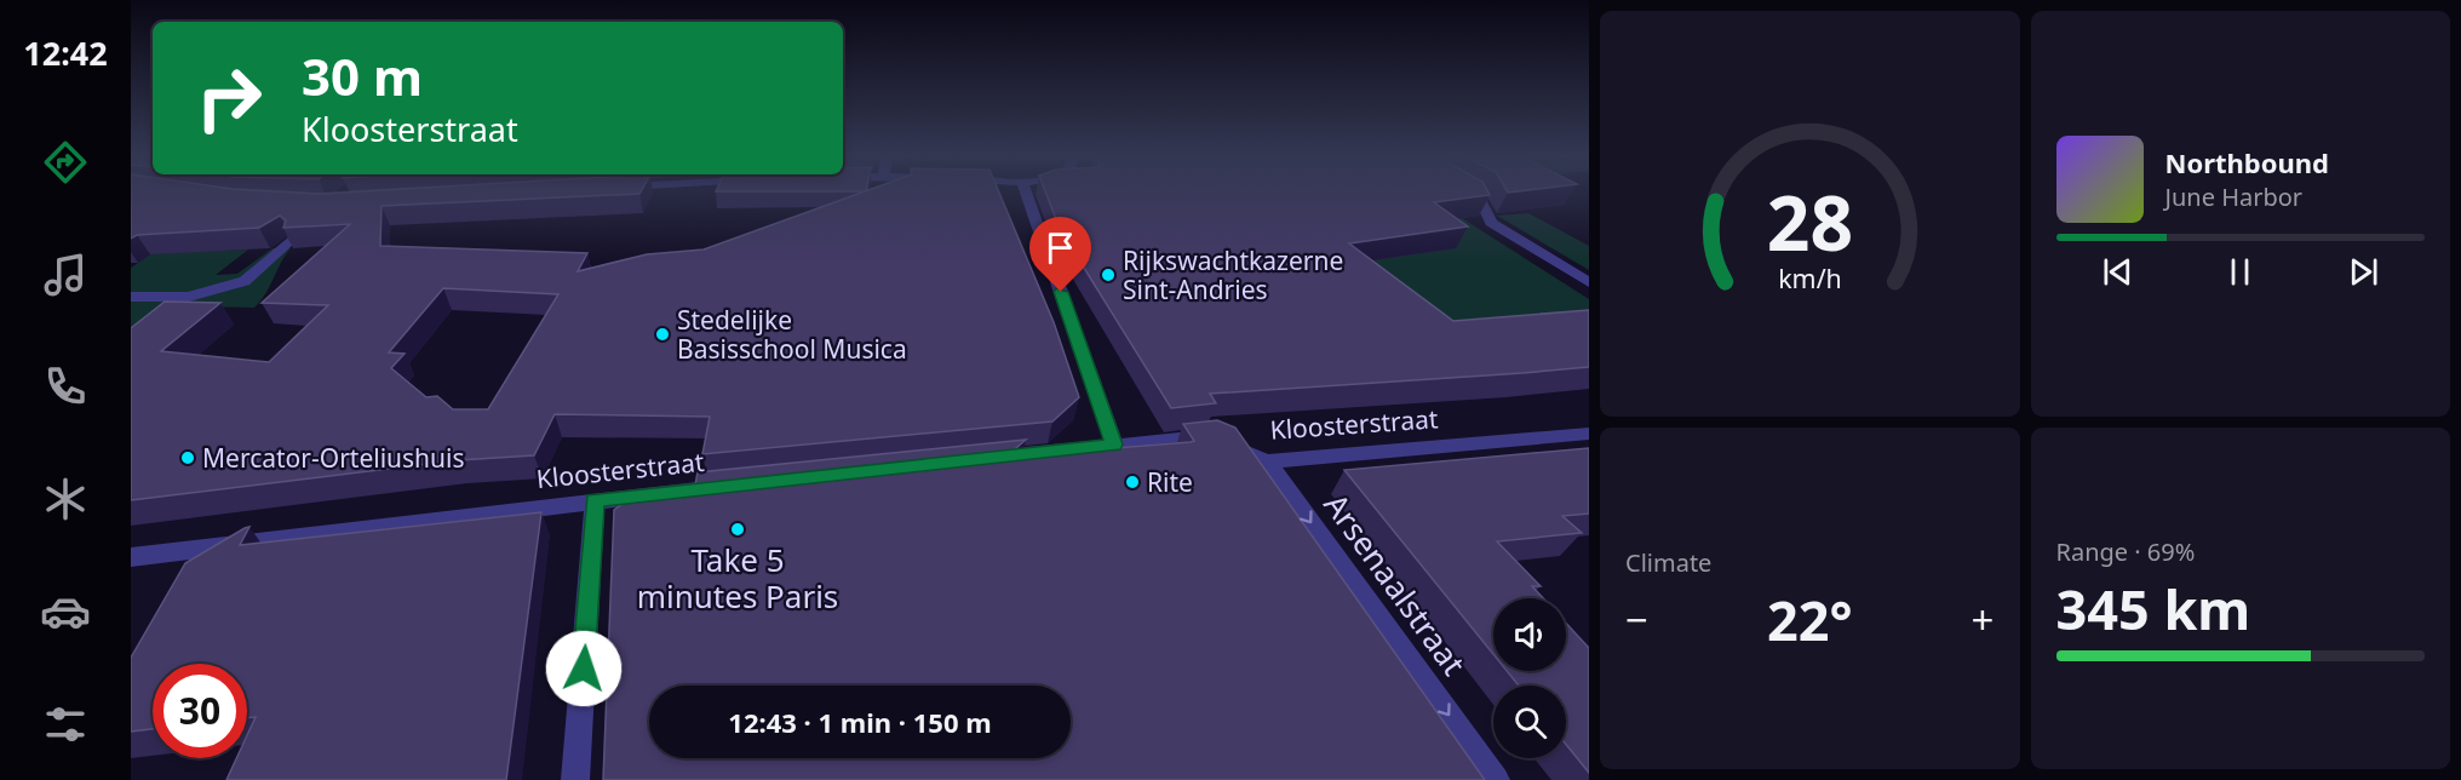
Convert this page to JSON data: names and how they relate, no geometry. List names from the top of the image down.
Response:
{
  "streets": {
    "street": ["Kloosterstraat", "Arsenaalstraat"]
  },
  "crossings": [
    ["Kloosterstraat", "Arsenaalstraat"]
  ],
  "one_way": ["Arsenaalstraat"],
  "places": [
    "Rijkswachtkazerne Sint-Andries",
    "Stedelijke Basisschool Musica",
    "Mercator-Orteliushuis",
    "Rite",
    "Take 5 minutes Paris"
  ],
  "page": {
    "tabs": "12:42",
    "turn": ["30 m", "Kloosterstraat"],
    "song": ["Northbound", "June Harbor"],
    "tile": [
      "Climate",
      ["Range · 69%", "345 km"]
    ],
    "heat": ["−", "22°", "+"],
    "limit": "30",
    "trip": "12:43 · 1 min · 150 m",
    "gauge": ["28", "km/h"]
  }
}
